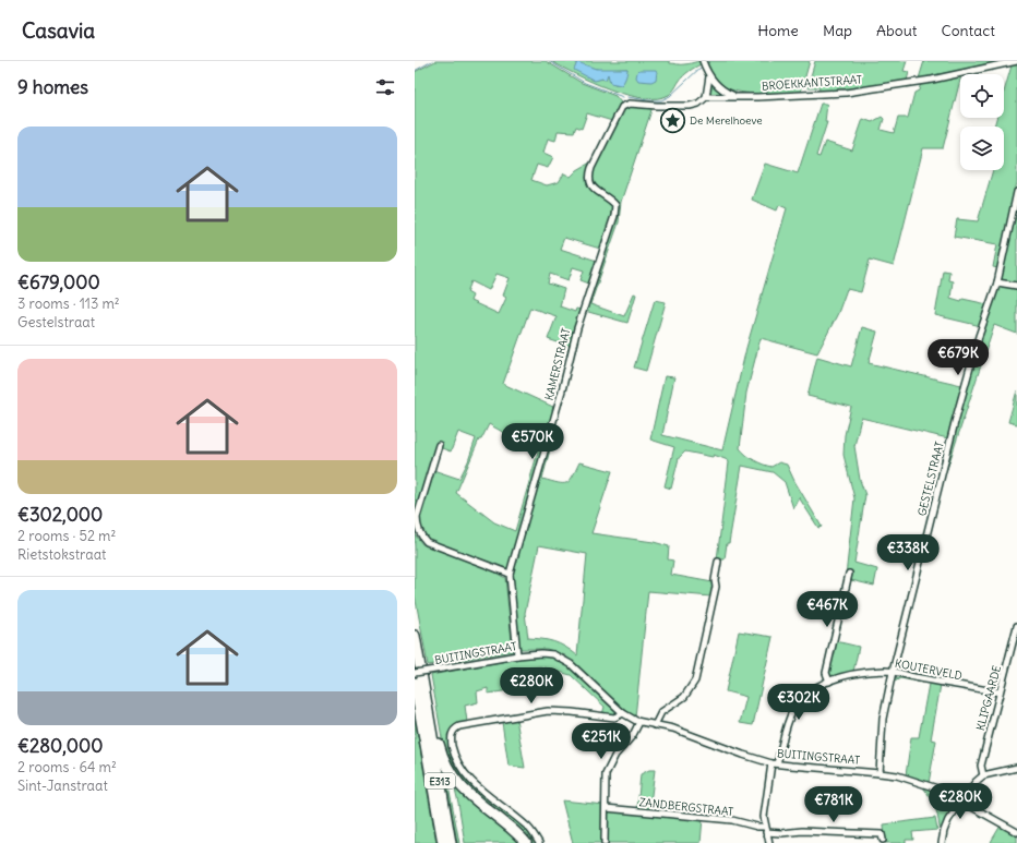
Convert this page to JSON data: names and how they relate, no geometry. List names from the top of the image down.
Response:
{
  "streets": {
    "highway": ["E313"],
    "street": [
      "BROEKKANTSTRAAT",
      "KAMERSTRAAT",
      "GESTELSTRAAT",
      "BUITINGSTRAAT",
      "KOUTERVELD",
      "KLIPGAARDE",
      "ZANDBERGSTRAAT"
    ]
  },
  "crossings": [
    ["BROEKKANTSTRAAT", "KAMERSTRAAT"],
    ["KAMERSTRAAT", "BUITINGSTRAAT"],
    ["GESTELSTRAAT", "BUITINGSTRAAT"],
    ["GESTELSTRAAT", "KOUTERVELD"],
    ["BUITINGSTRAAT", "KOUTERVELD"],
    ["KOUTERVELD", "KLIPGAARDE"],
    ["KOUTERVELD", "ZANDBERGSTRAAT"]
  ],
  "places": {
    "place": ["De Merelhoeve"]
  },
  "page": {
    "header": "Casavia",
    "nav": [
      "Home",
      "Map",
      "About",
      "Contact"
    ],
    "heading": "9 homes",
    "list": [
      {
        "name": "€679,000",
        "note": "3 rooms · 113 m² · Gestelstraat"
      },
      {
        "name": "€302,000",
        "note": "2 rooms · 52 m² · Rietstokstraat"
      },
      {
        "name": "€280,000",
        "note": "2 rooms · 64 m² · Sint-Janstraat"
      }
    ],
    "price": [
      "€679K",
      "€570K",
      "€338K",
      "€467K",
      "€280K",
      "€302K",
      "€251K",
      "€280K",
      "€781K"
    ]
  }
}
